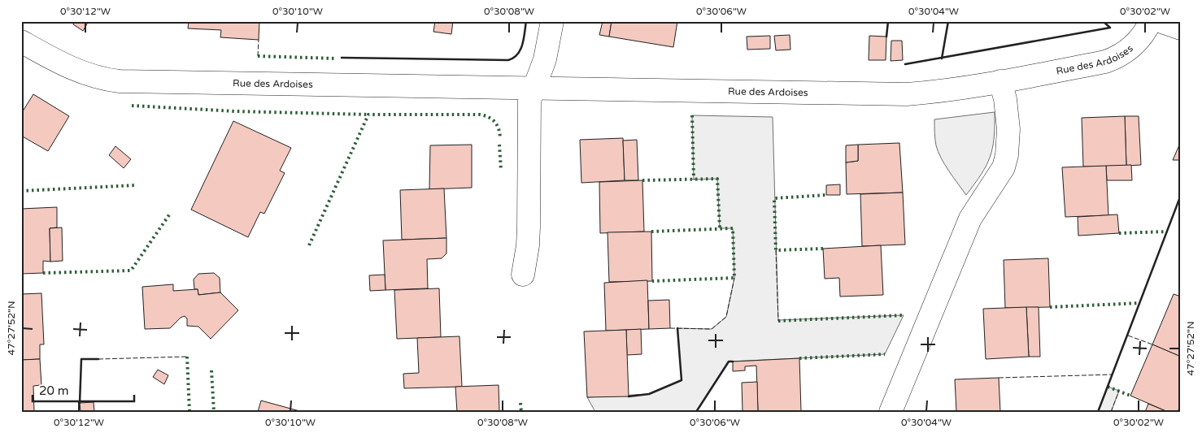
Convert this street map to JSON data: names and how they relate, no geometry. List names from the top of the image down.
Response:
{
  "streets": {
    "street": ["Rue des Ardoises"]
  },
  "scale_bar": "20 m",
  "coordinates": [
    "0°30'12\"W",
    "0°30'10\"W",
    "0°30'08\"W",
    "0°30'06\"W",
    "0°30'04\"W",
    "0°30'02\"W",
    "47°27'52\"N"
  ]
}
